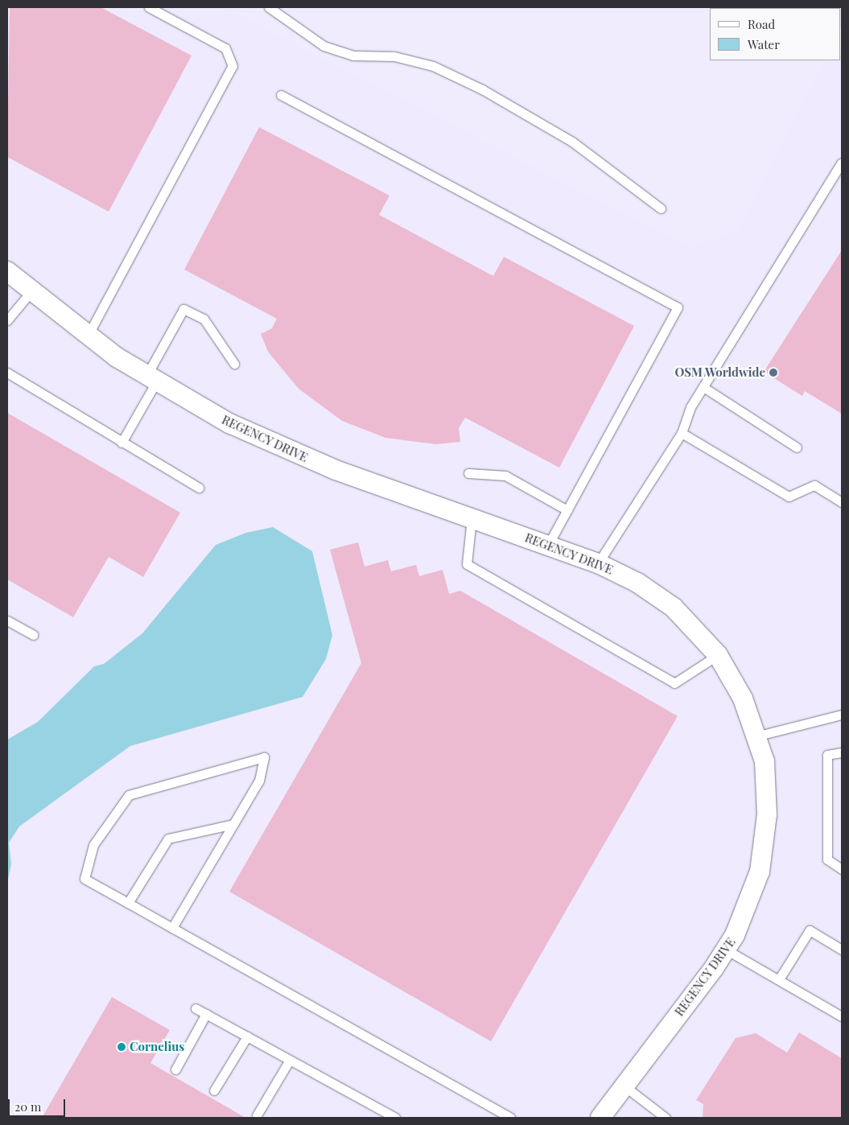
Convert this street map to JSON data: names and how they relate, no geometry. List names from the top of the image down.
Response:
{
  "streets": {
    "street": ["REGENCY DRIVE"]
  },
  "places": ["OSM Worldwide", "Cornelius"],
  "legend": ["Road", "Water"],
  "scale_bar": "20 m"
}
